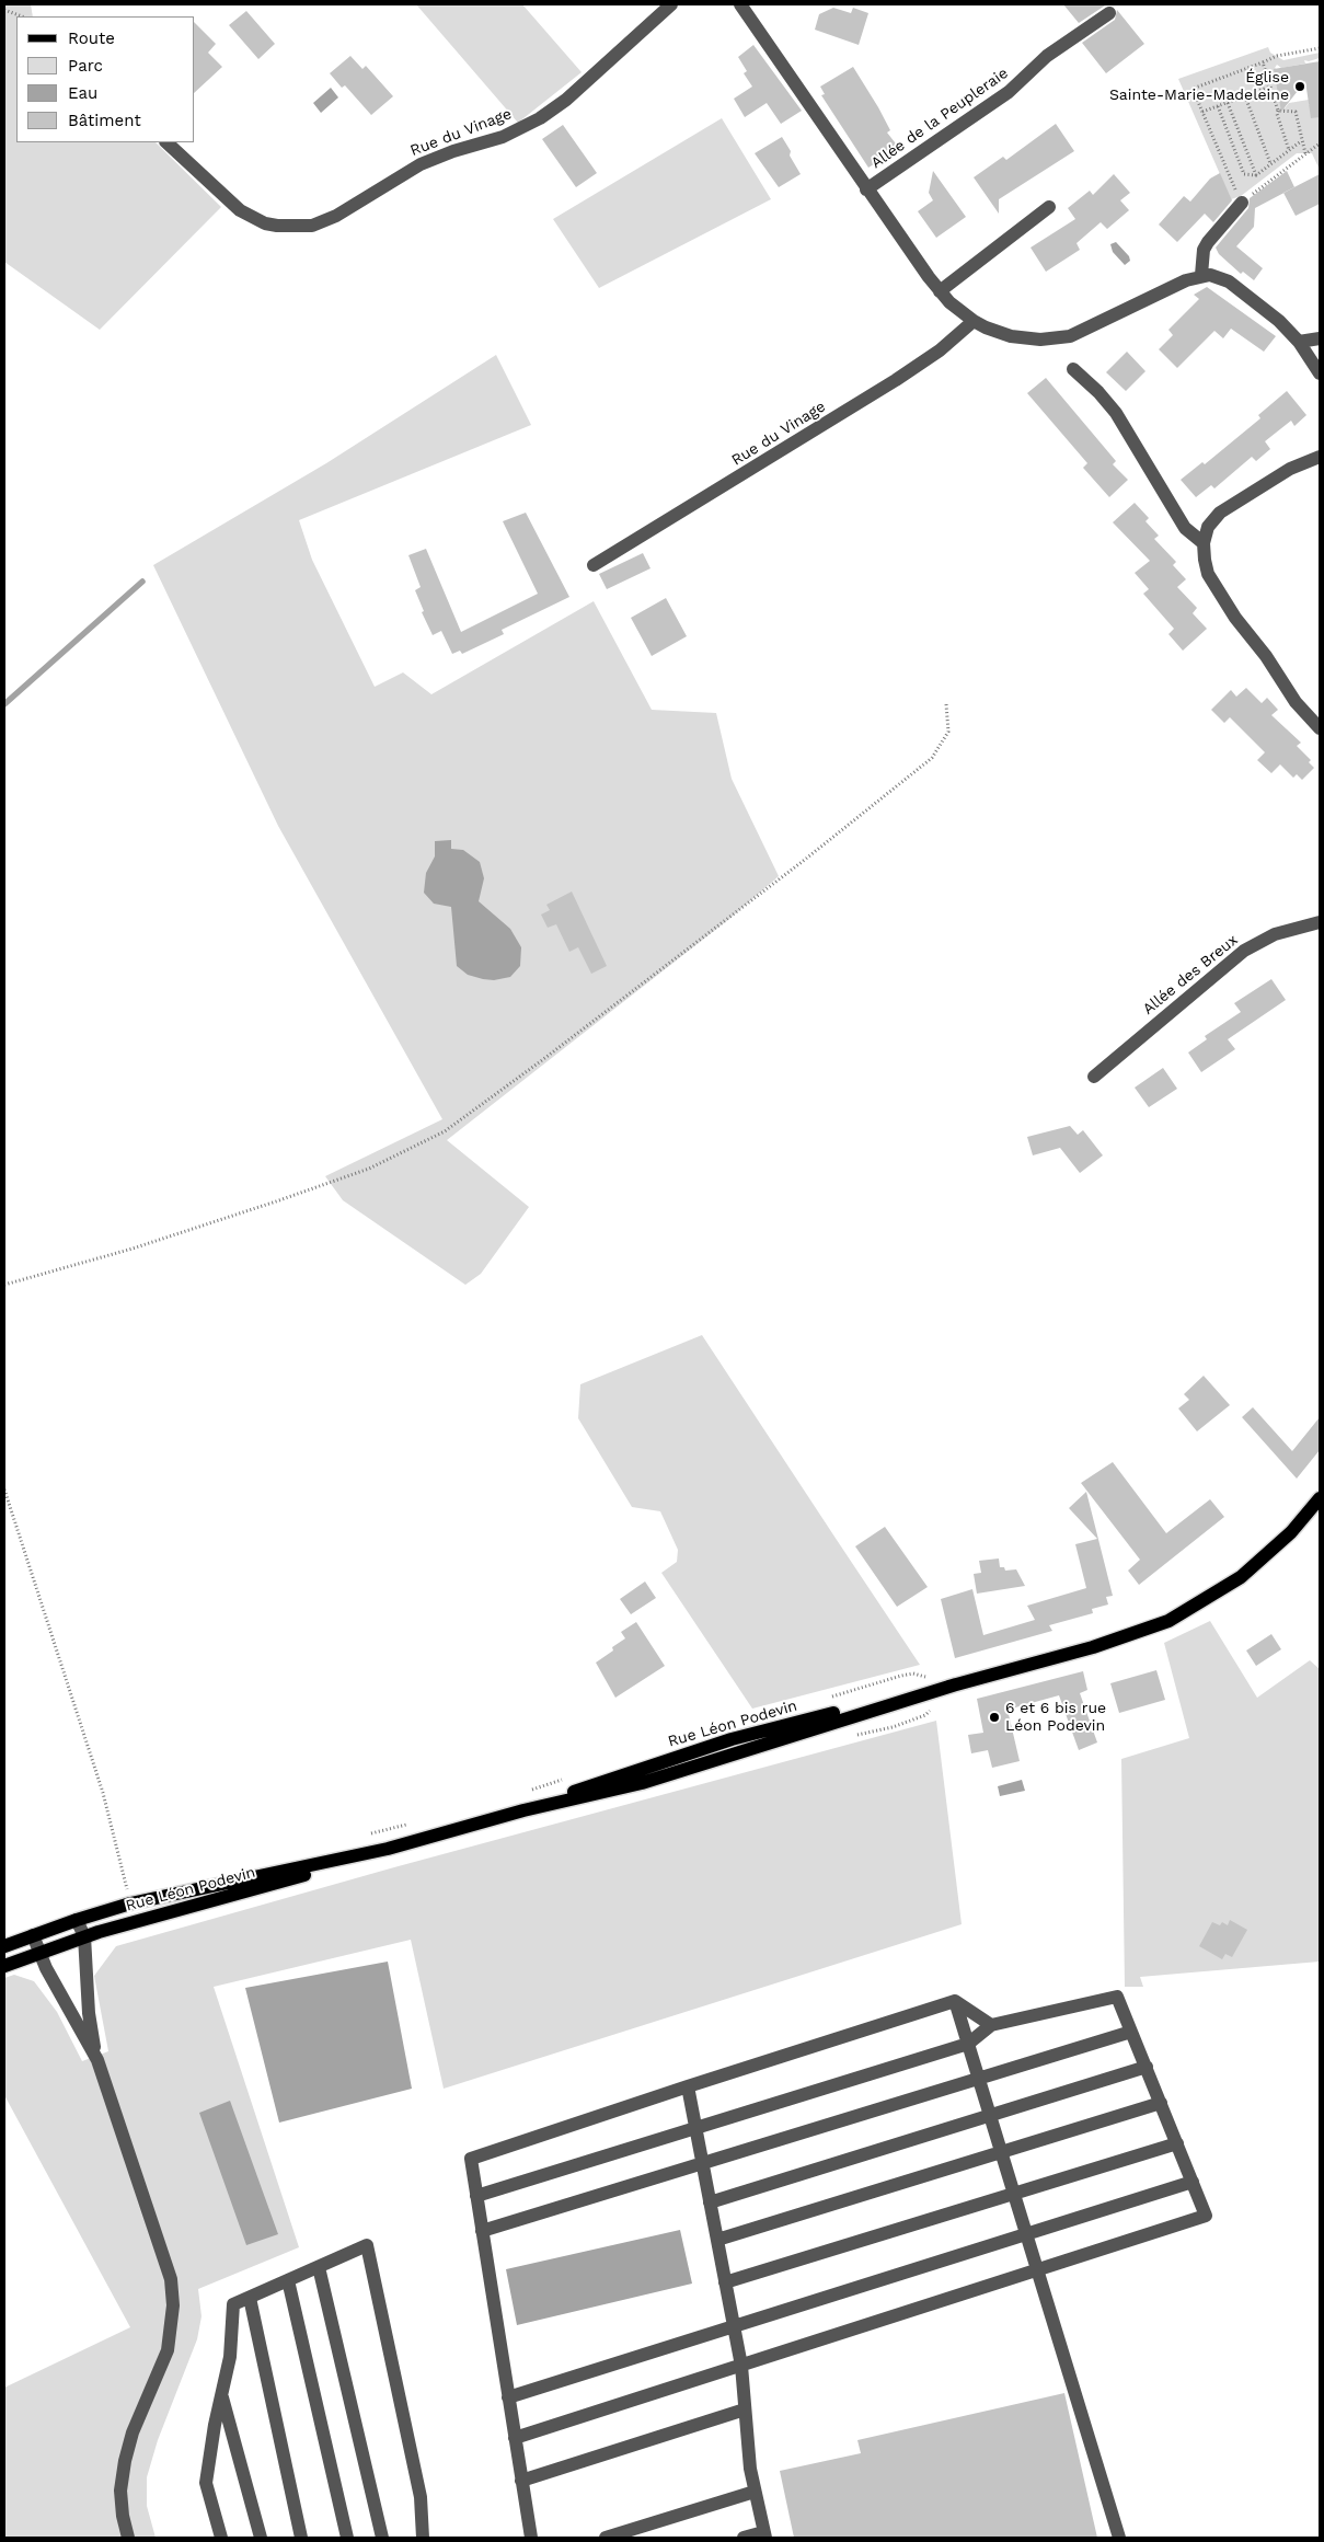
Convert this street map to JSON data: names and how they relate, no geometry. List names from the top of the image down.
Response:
{
  "streets": {
    "main road": ["Rue Léon Podevin"],
    "street": ["Allée de la Peupleraie", "Rue du Vinage", "Allée des Breux"]
  },
  "places": ["Église Sainte-Marie-Madeleine", "6 et 6 bis rue Léon Podevin"],
  "legend": [
    "Route",
    "Parc",
    "Eau",
    "Bâtiment"
  ]
}
